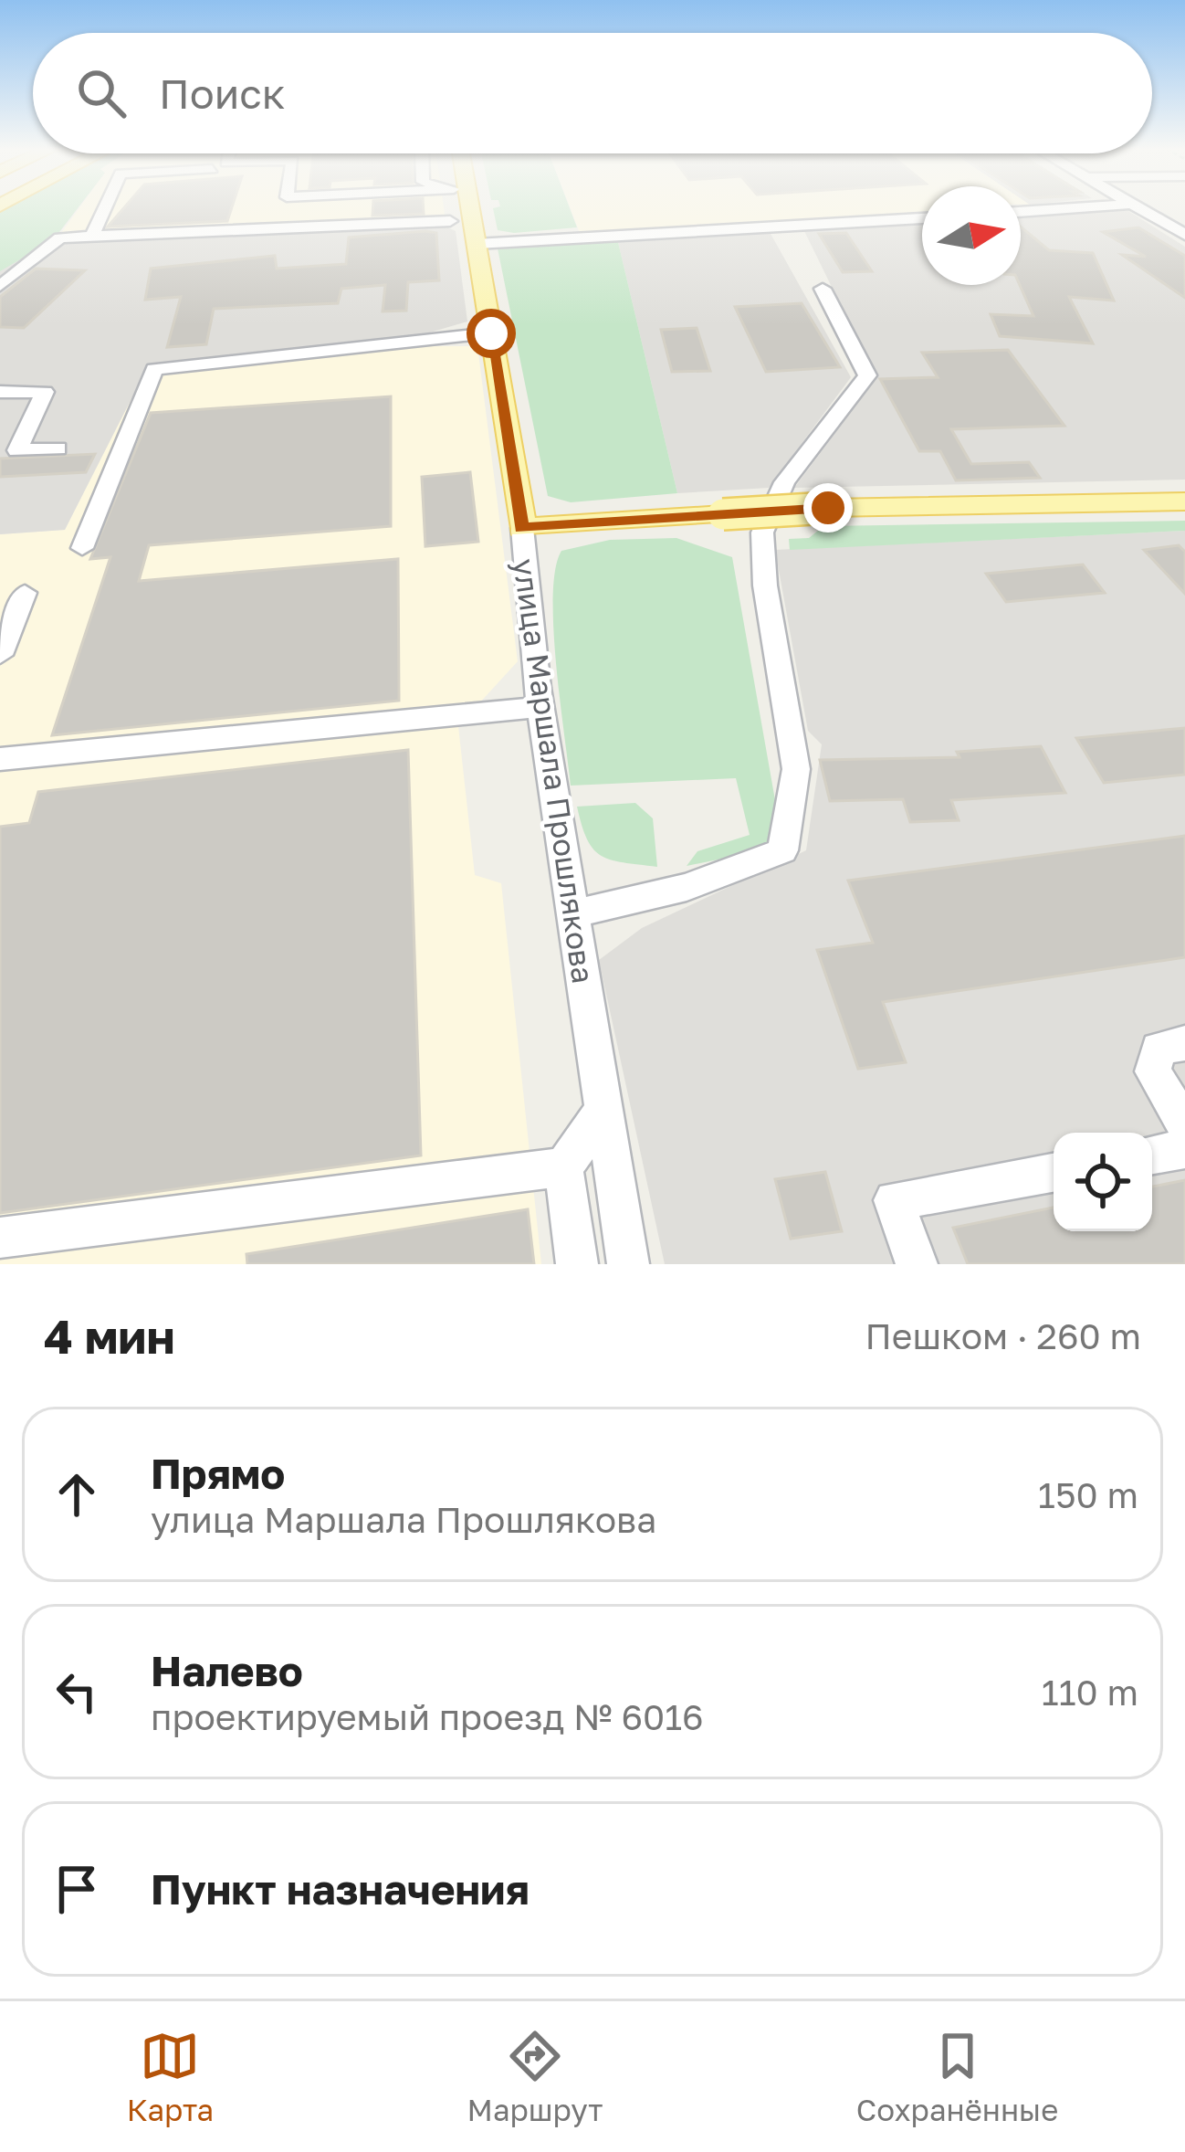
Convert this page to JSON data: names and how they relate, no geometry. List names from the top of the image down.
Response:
{
  "streets": {
    "main road": ["улица Маршала Прошлякова"]
  },
  "north": "right",
  "page": {
    "search": "Поиск",
    "heading": ["4 мин", "Пешком · 260 m"],
    "list": [
      ["Прямо", "улица Маршала Прошлякова", "150 m"],
      ["Налево", "проектируемый проезд № 6016", "110 m"],
      "Пункт назначения"
    ],
    "nav": ["Карта", "Маршрут", "Сохранённые"]
  }
}
